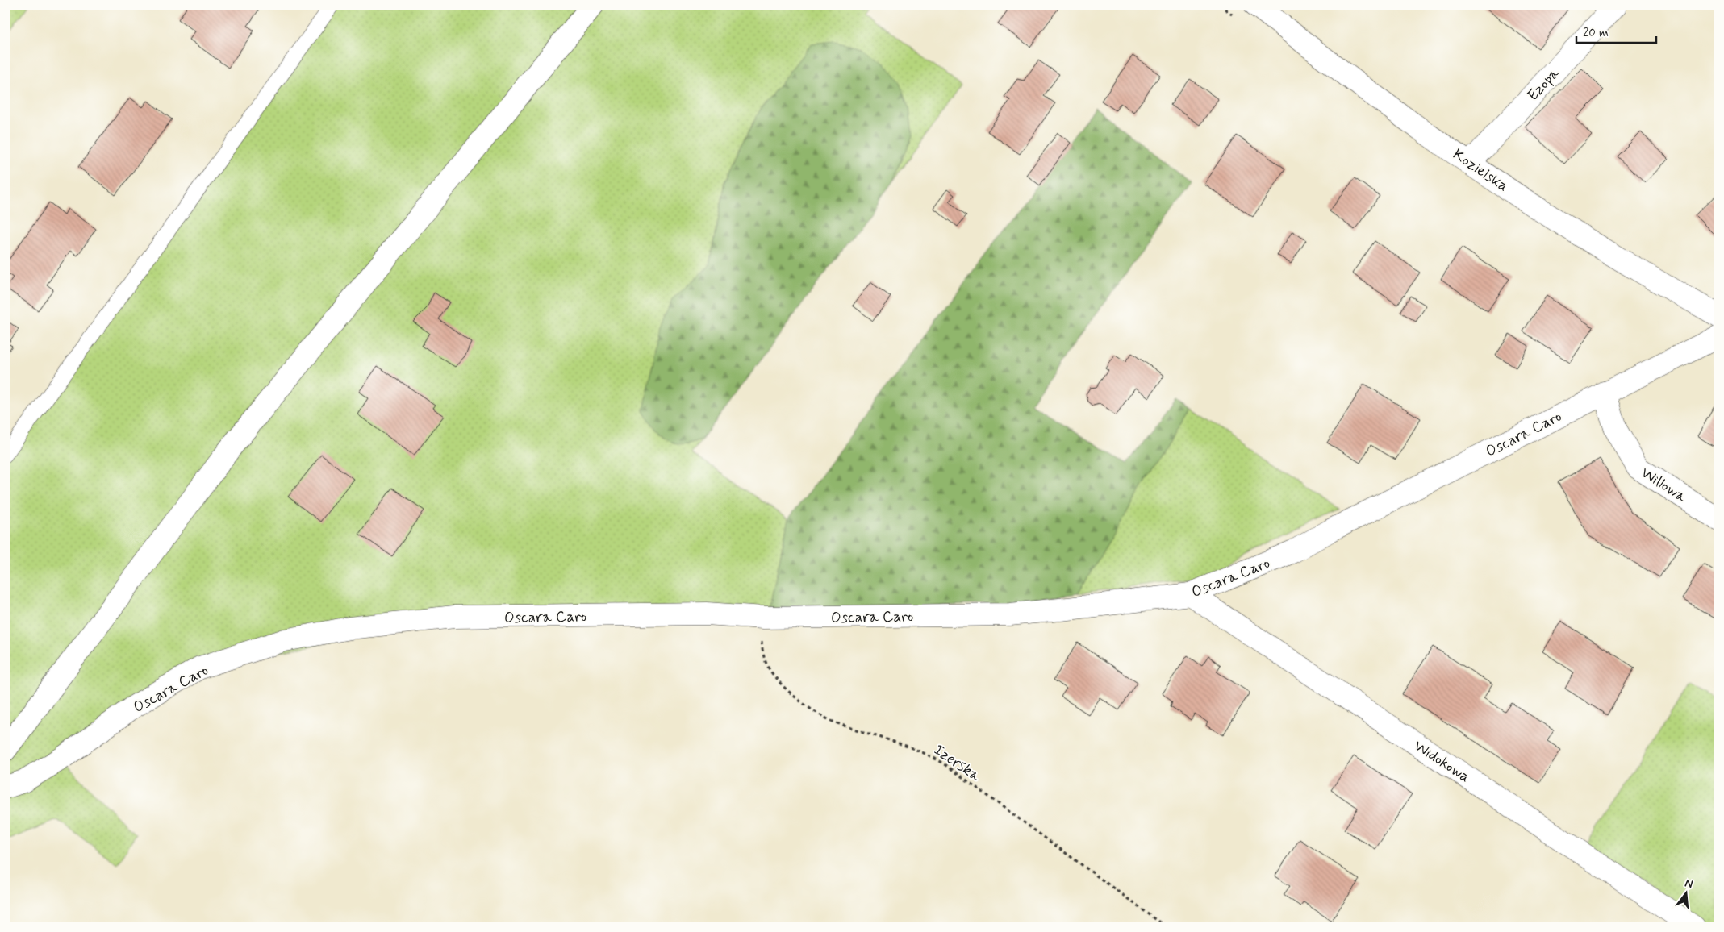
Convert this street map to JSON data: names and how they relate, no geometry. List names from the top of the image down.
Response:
{
  "streets": {
    "street": [
      "Ezopa",
      "Kozielska",
      "Oscara Caro",
      "Willowa",
      "Widokowa"
    ],
    "path": ["Izerska"]
  },
  "crossings": [
    ["Ezopa", "Kozielska"],
    ["Oscara Caro", "Willowa"],
    ["Oscara Caro", "Widokowa"],
    ["Oscara Caro", "Izerska"]
  ],
  "scale_bar": "20 m",
  "north": "top"
}
